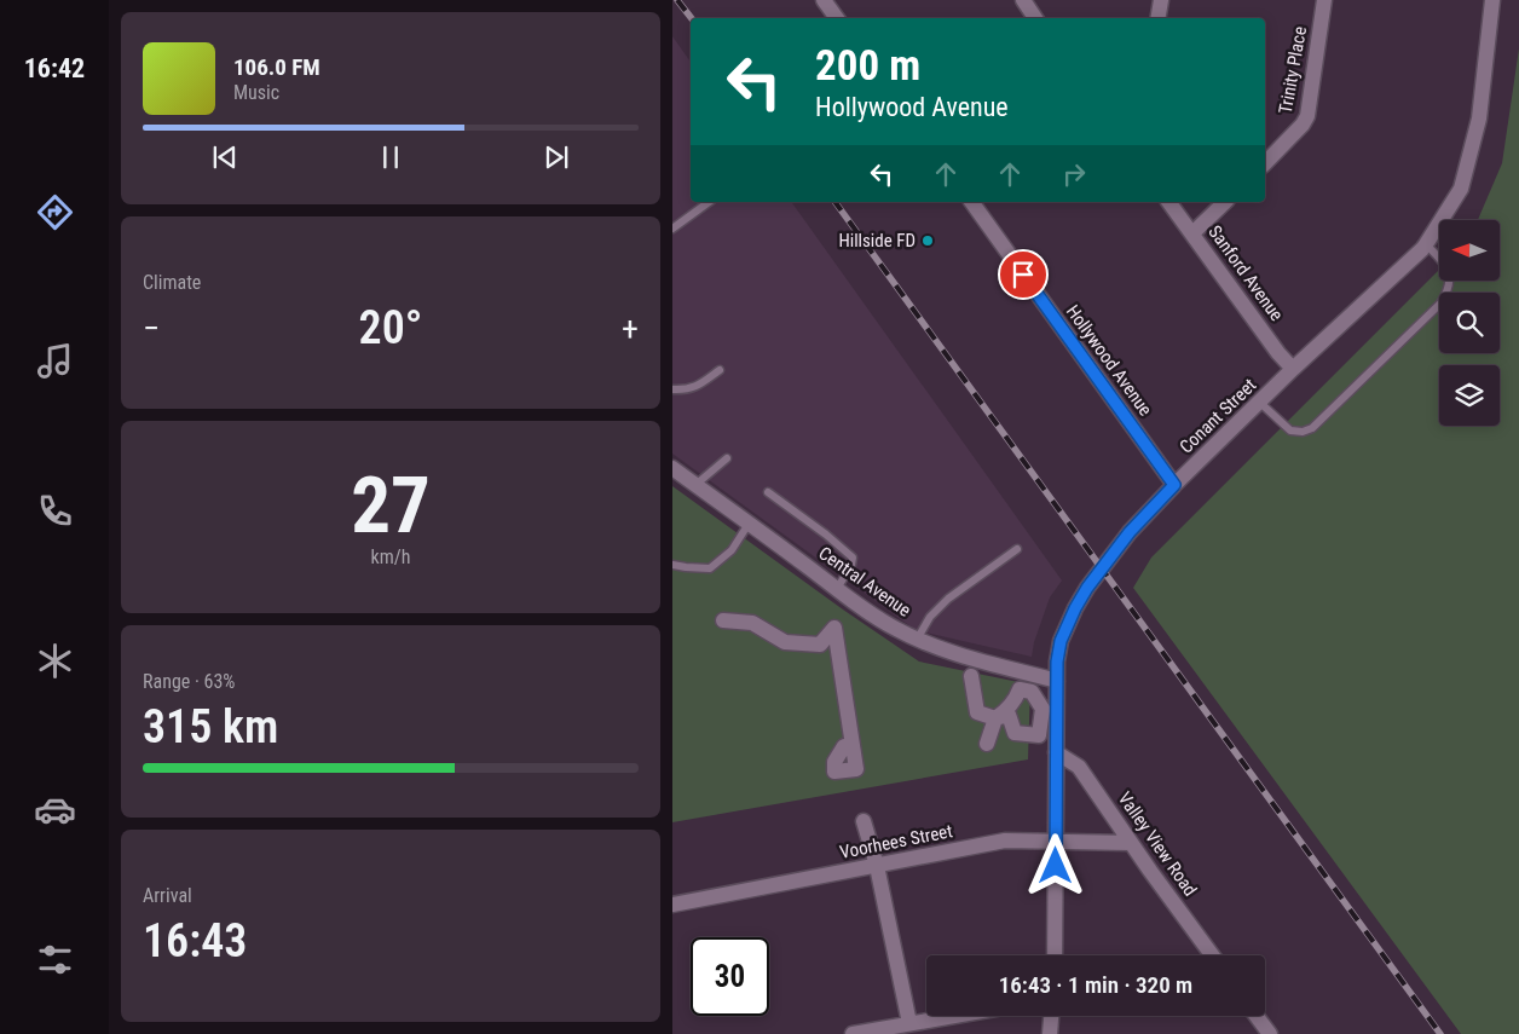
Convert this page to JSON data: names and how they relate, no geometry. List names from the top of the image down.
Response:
{
  "streets": {
    "street": [
      "Trinity Place",
      "Sanford Avenue",
      "Hollywood Avenue",
      "Conant Street",
      "Central Avenue",
      "Voorhees Street",
      "Valley View Road"
    ]
  },
  "crossings": [
    ["Sanford Avenue", "Conant Street"],
    ["Hollywood Avenue", "Conant Street"],
    ["Conant Street", "Central Avenue"],
    ["Conant Street", "Voorhees Street"],
    ["Conant Street", "Valley View Road"],
    ["Voorhees Street", "Valley View Road"]
  ],
  "places": ["Hillside FD"],
  "north": "left",
  "page": {
    "tabs": "16:42",
    "turn": ["200 m", "Hollywood Avenue"],
    "song": ["106.0 FM", "Music"],
    "tile": [
      "Climate",
      ["27", "km/h"],
      ["Range · 63%", "315 km"],
      ["Arrival", "16:43"]
    ],
    "heat": ["−", "20°", "+"],
    "limit": "30",
    "trip": "16:43 · 1 min · 320 m"
  }
}
